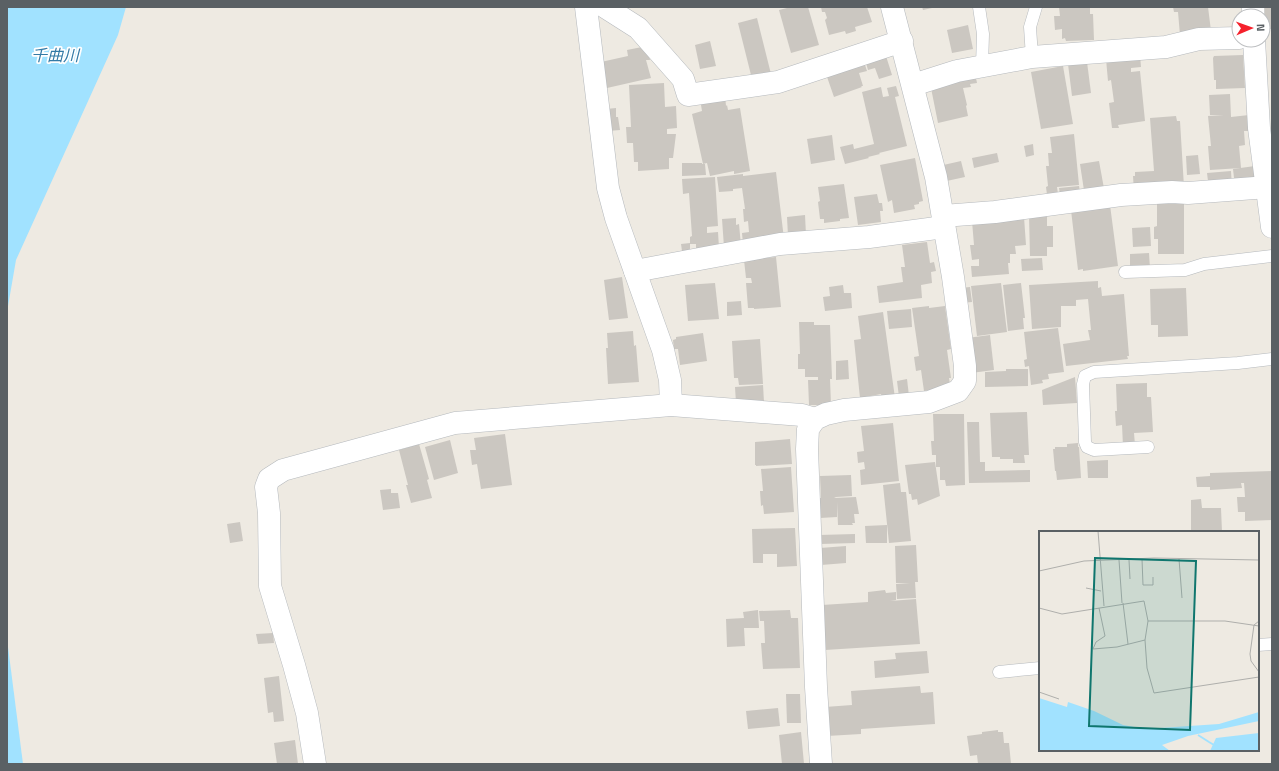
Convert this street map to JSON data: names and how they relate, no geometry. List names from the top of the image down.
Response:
{
  "water": ["千曲川"],
  "north": "right"
}
